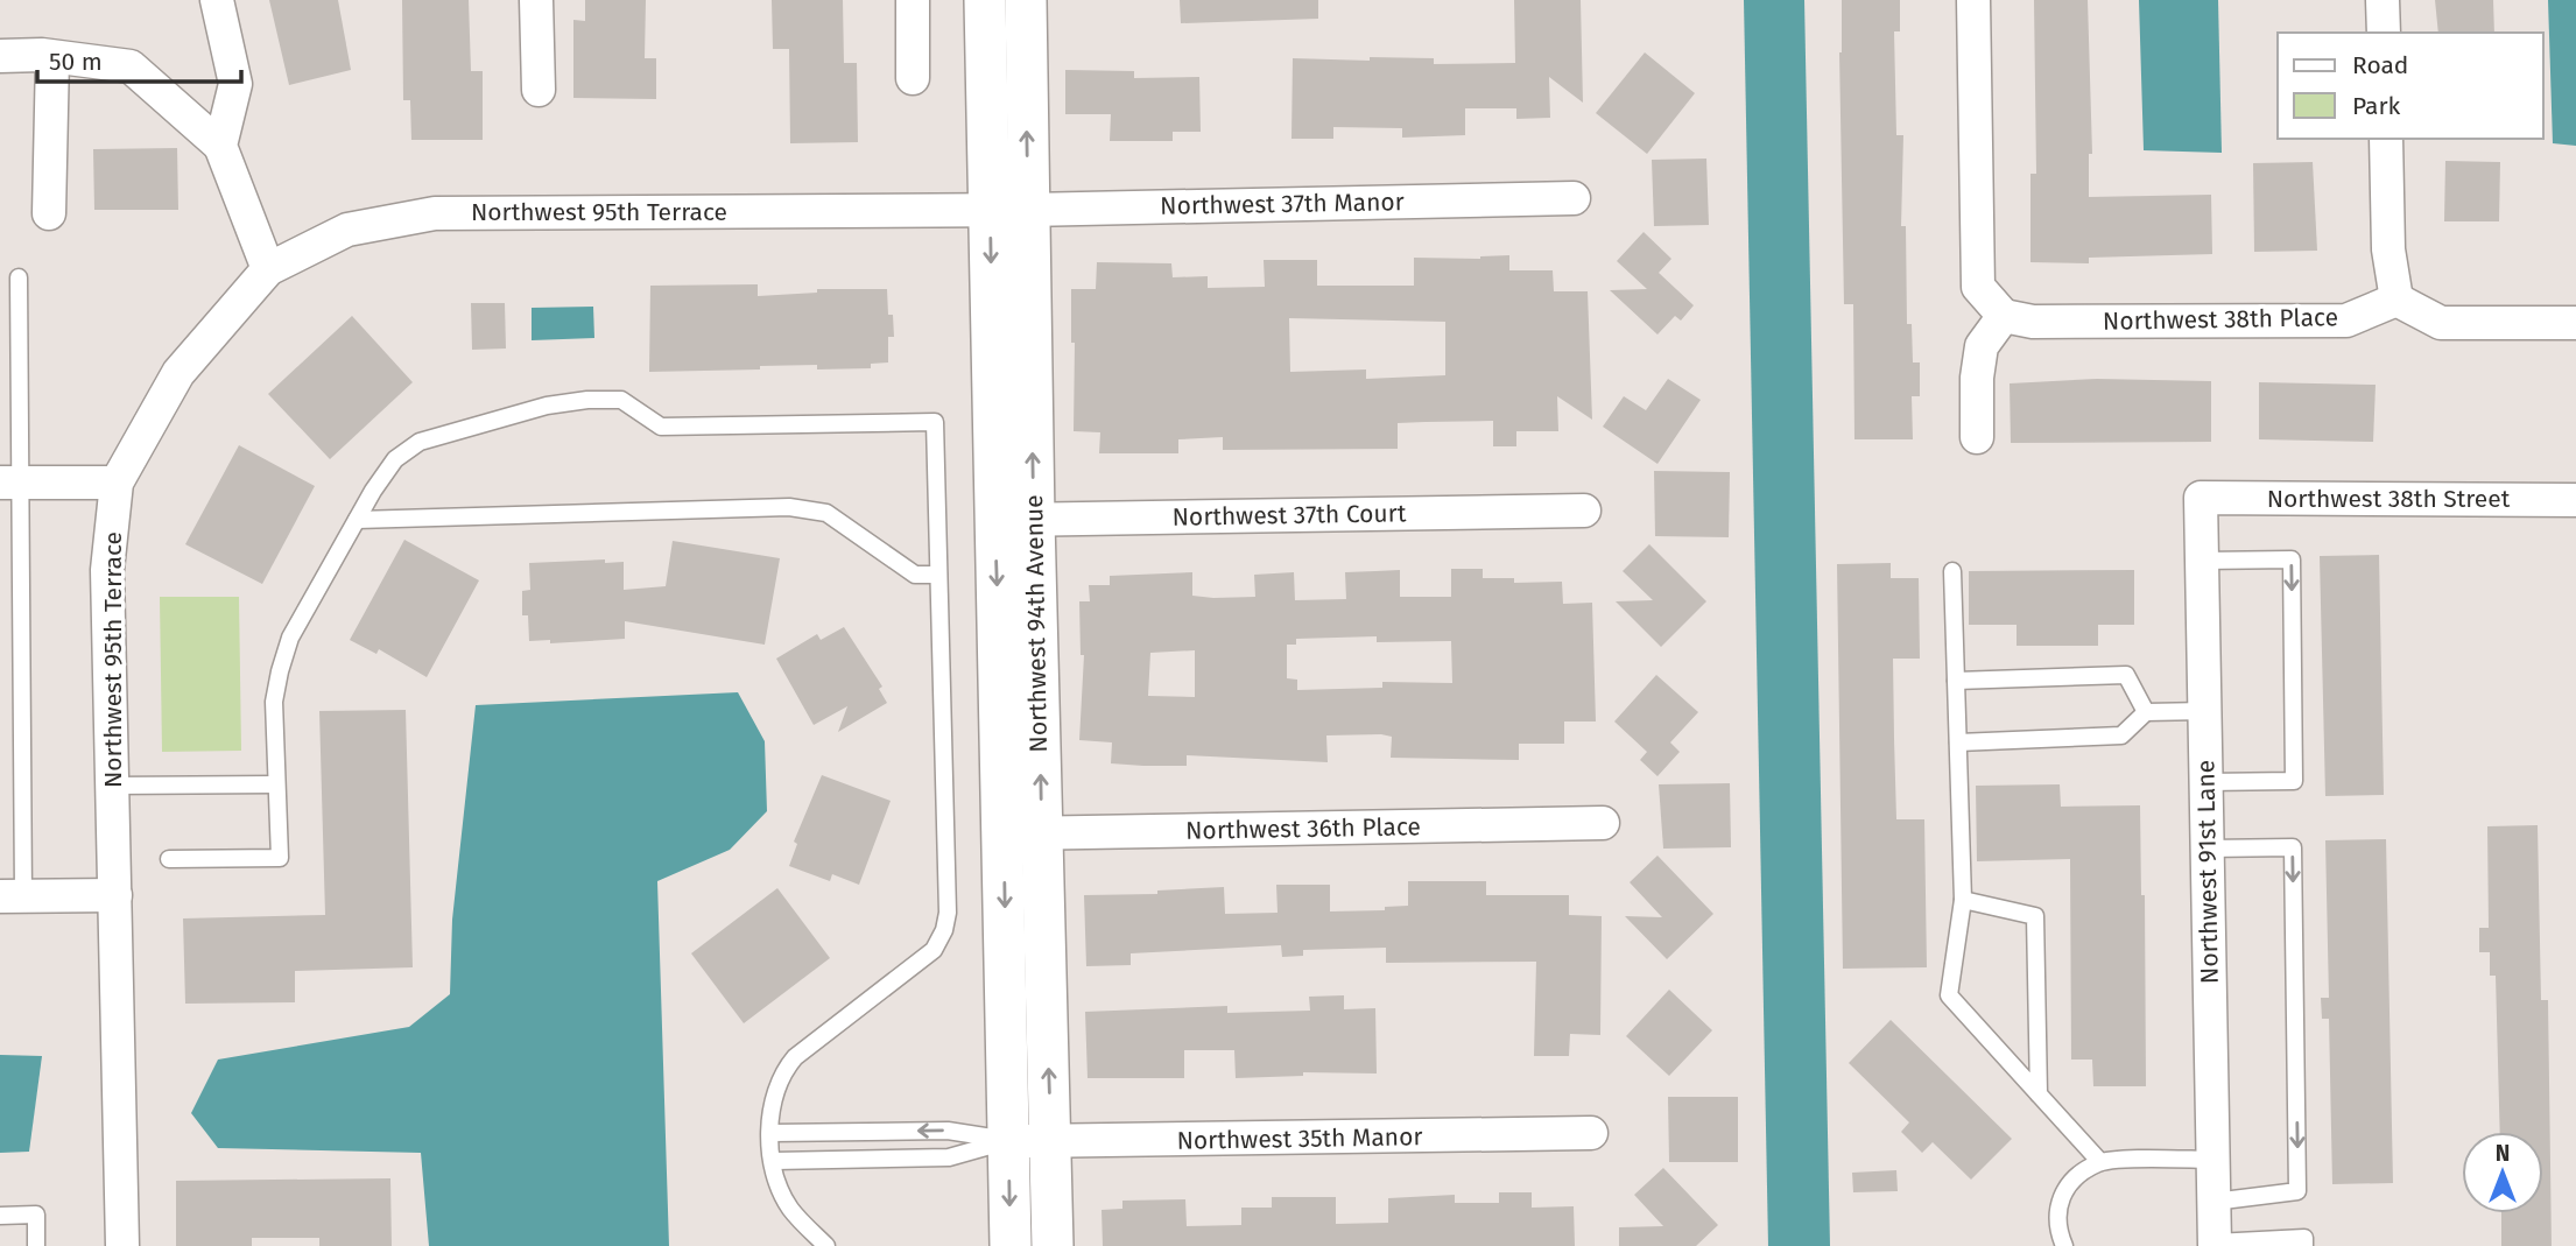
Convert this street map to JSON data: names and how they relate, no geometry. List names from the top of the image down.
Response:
{
  "streets": {
    "street": [
      "Northwest 37th Manor",
      "Northwest 95th Terrace",
      "Northwest 38th Place",
      "Northwest 38th Street",
      "Northwest 37th Court",
      "Northwest 94th Avenue",
      "Northwest 36th Place",
      "Northwest 91st Lane",
      "Northwest 35th Manor"
    ]
  },
  "crossings": [
    ["Northwest 37th Manor", "Northwest 95th Terrace"],
    ["Northwest 37th Manor", "Northwest 94th Avenue"],
    ["Northwest 95th Terrace", "Northwest 94th Avenue"],
    ["Northwest 38th Street", "Northwest 91st Lane"],
    ["Northwest 37th Court", "Northwest 94th Avenue"],
    ["Northwest 94th Avenue", "Northwest 36th Place"],
    ["Northwest 94th Avenue", "Northwest 35th Manor"]
  ],
  "legend": ["Road", "Park"],
  "scale_bar": "50 m",
  "north": "top"
}
